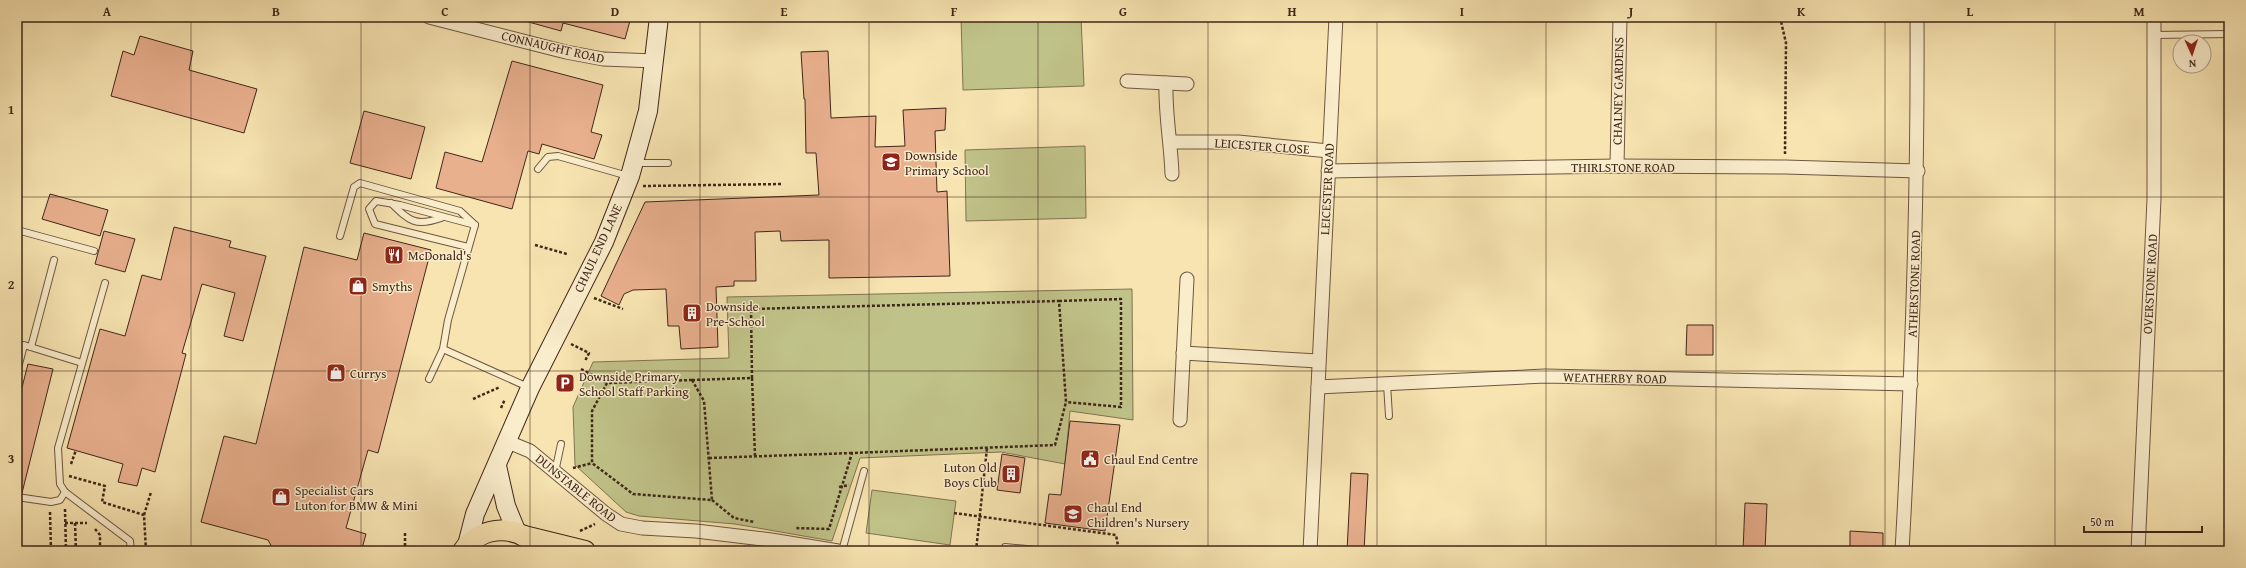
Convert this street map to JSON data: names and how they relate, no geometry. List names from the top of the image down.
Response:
{
  "streets": {
    "street": [
      "CONNAUGHT ROAD",
      "CHALNEY GARDENS",
      "LEICESTER CLOSE",
      "THIRLSTONE ROAD",
      "LEICESTER ROAD",
      "CHAUL END LANE",
      "ATHERSTONE ROAD",
      "OVERSTONE ROAD",
      "WEATHERBY ROAD",
      "DUNSTABLE ROAD"
    ]
  },
  "crossings": [
    ["CONNAUGHT ROAD", "CHAUL END LANE"],
    ["CHALNEY GARDENS", "THIRLSTONE ROAD"],
    ["LEICESTER CLOSE", "LEICESTER ROAD"],
    ["THIRLSTONE ROAD", "LEICESTER ROAD"],
    ["THIRLSTONE ROAD", "ATHERSTONE ROAD"],
    ["LEICESTER ROAD", "WEATHERBY ROAD"],
    ["CHAUL END LANE", "DUNSTABLE ROAD"],
    ["ATHERSTONE ROAD", "WEATHERBY ROAD"]
  ],
  "places": {
    "school or university": ["Downside Primary School", "Chaul End Children's Nursery"],
    "restaurant": ["McDonald's"],
    "shop": ["Smyths", "Currys", "Specialist Cars Luton for BMW & Mini"],
    "building": ["Downside Pre-School", "Luton Old Boys Club"],
    "parking": ["Downside Primary School Staff Parking"],
    "public building": ["Chaul End Centre"]
  },
  "scale_bar": "50 m",
  "north": "bottom",
  "grid": {
    "columns": [
      "A",
      "B",
      "C",
      "D",
      "E",
      "F",
      "G",
      "H",
      "I",
      "J",
      "K",
      "L",
      "M"
    ],
    "rows": ["1", "2", "3"]
  }
}
